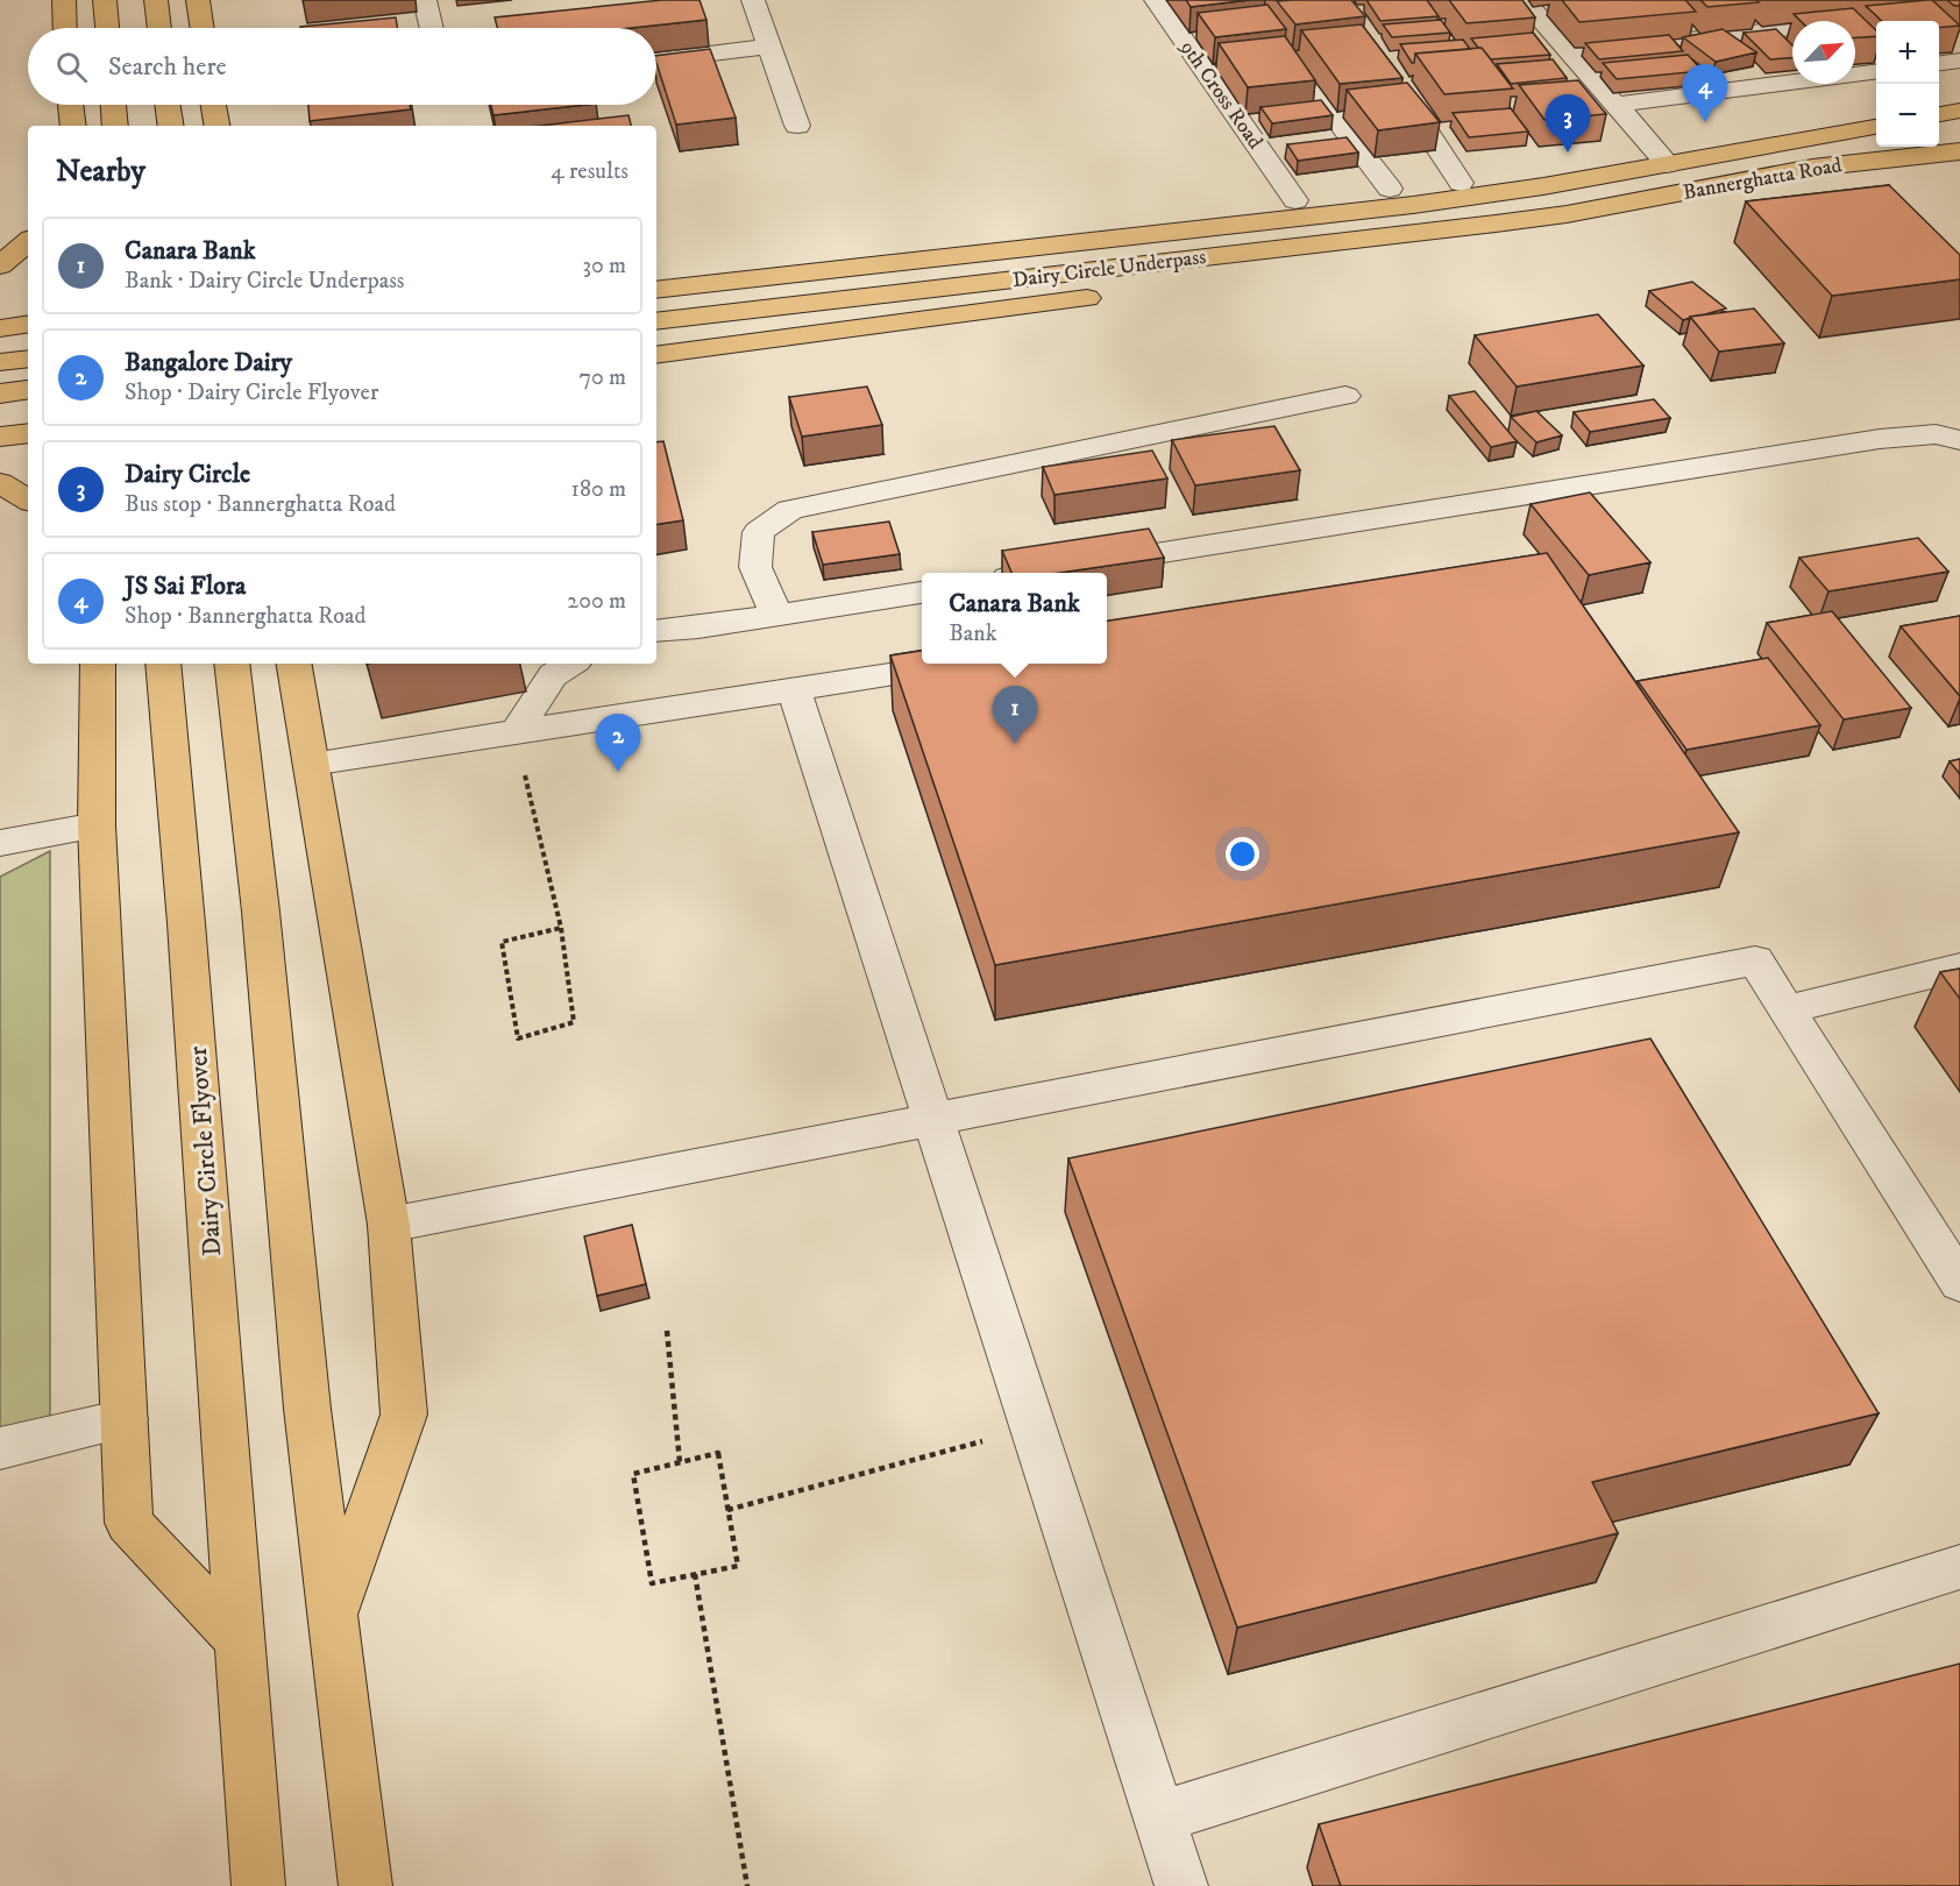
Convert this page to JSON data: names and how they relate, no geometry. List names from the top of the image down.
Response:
{
  "streets": {
    "main road": ["Bannerghatta Road", "Dairy Circle Underpass", "Dairy Circle Flyover"],
    "street": ["9th Cross Road"]
  },
  "crossings": [
    ["Bannerghatta Road", "Dairy Circle Underpass"]
  ],
  "north": "top right",
  "page": {
    "map_buttons": ["+", "−"],
    "search": "Search here",
    "pins": [
      "4",
      "3",
      "1",
      "2"
    ],
    "heading": ["Nearby", "4 results"],
    "list": [
      {
        "mark": "1",
        "name": "Canara Bank",
        "note": "Bank · Dairy Circle Underpass",
        "value": "30 m"
      },
      {
        "mark": "2",
        "name": "Bangalore Dairy",
        "note": "Shop · Dairy Circle Flyover",
        "value": "70 m"
      },
      {
        "mark": "3",
        "name": "Dairy Circle",
        "note": "Bus stop · Bannerghatta Road",
        "value": "180 m"
      },
      {
        "mark": "4",
        "name": "JS Sai Flora",
        "note": "Shop · Bannerghatta Road",
        "value": "200 m"
      }
    ],
    "popup": ["Canara Bank", "Bank"]
  }
}
